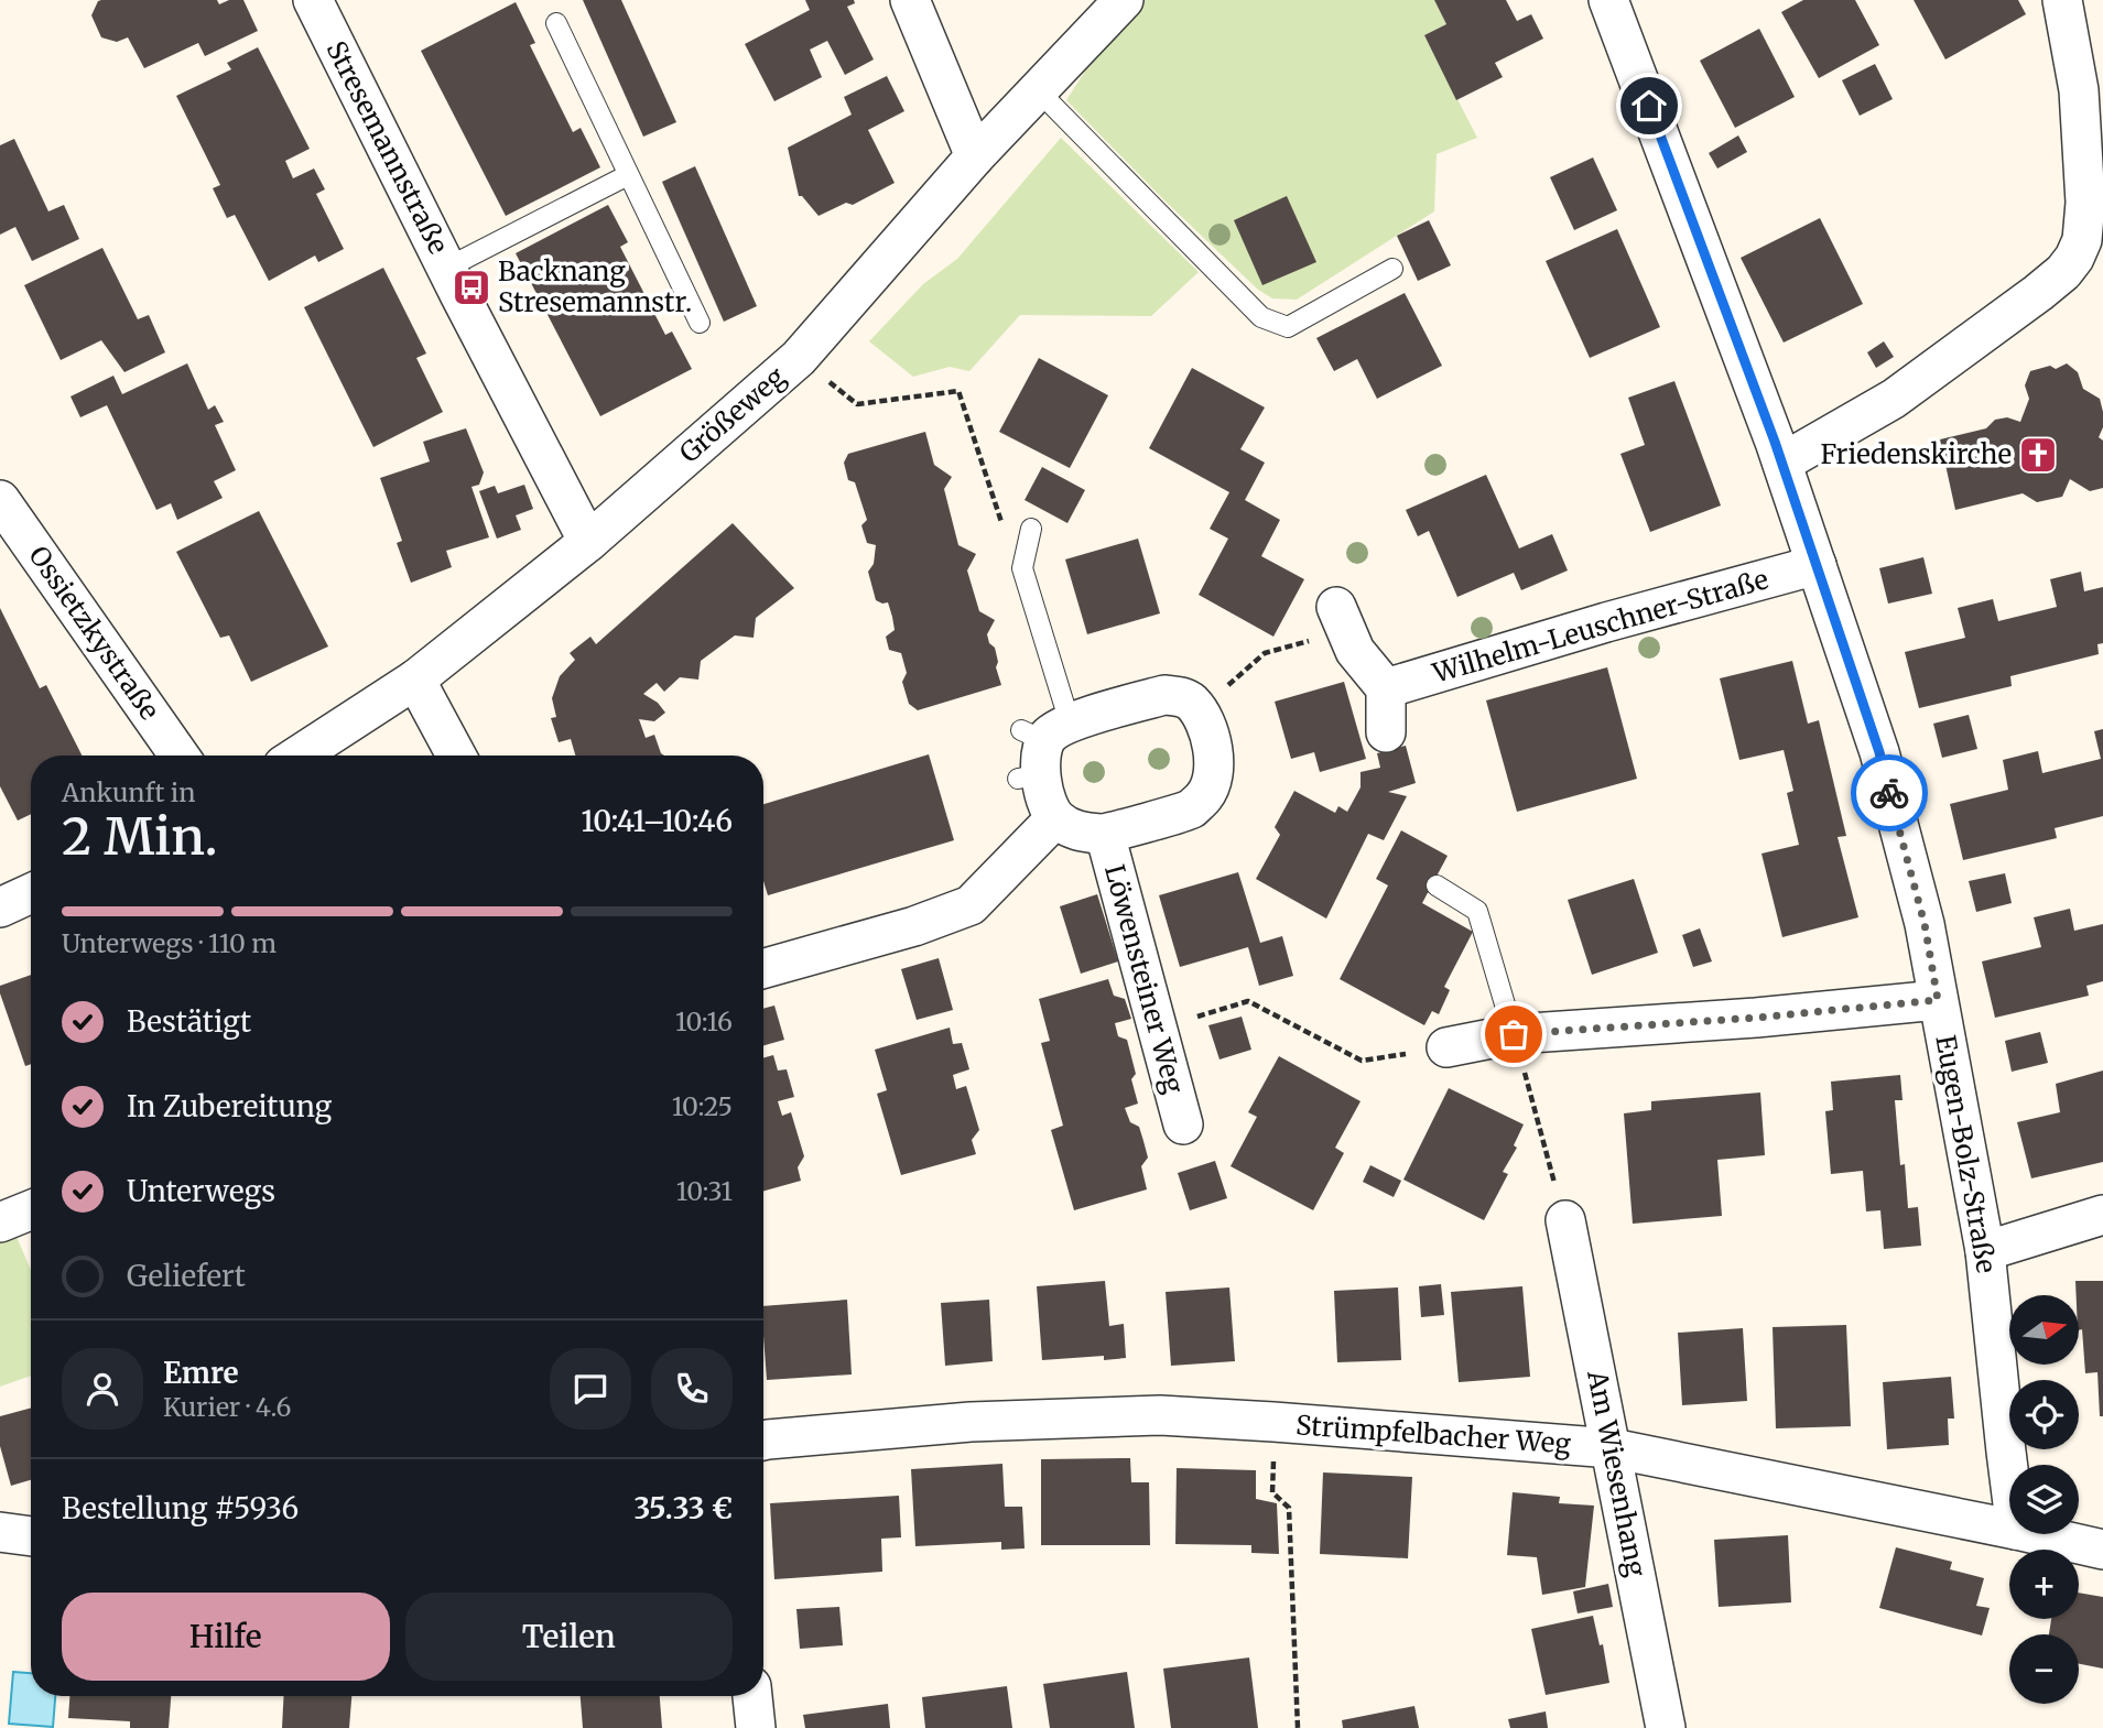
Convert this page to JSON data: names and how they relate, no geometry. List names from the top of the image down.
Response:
{
  "streets": {
    "street": [
      "Stresemannstraße",
      "Größeweg",
      "Wilhelm-Leuschner-Straße",
      "Ossietzkystraße",
      "Löwensteiner Weg",
      "Eugen-Bolz-Straße",
      "Strümpfelbacher Weg",
      "Am Wiesenhang"
    ]
  },
  "crossings": [
    ["Stresemannstraße", "Größeweg"],
    ["Wilhelm-Leuschner-Straße", "Eugen-Bolz-Straße"],
    ["Strümpfelbacher Weg", "Am Wiesenhang"]
  ],
  "places": {
    "bus stop": ["Backnang Stresemannstr."],
    "church": ["Friedenskirche"]
  },
  "north": "right",
  "page": {
    "heading": ["2 Min.", "Ankunft in", "10:41–10:46"],
    "panel": [
      "Emre",
      "Kurier · 4.6",
      "Bestellung #5936",
      "35.33 €"
    ],
    "bar": "Unterwegs · 110 m",
    "list": [
      ["Bestätigt", "10:16"],
      ["In Zubereitung", "10:25"],
      ["Unterwegs", "10:31"],
      "Geliefert"
    ],
    "map_buttons": ["+", "−"],
    "buttons": ["Hilfe", "Teilen"]
  }
}
